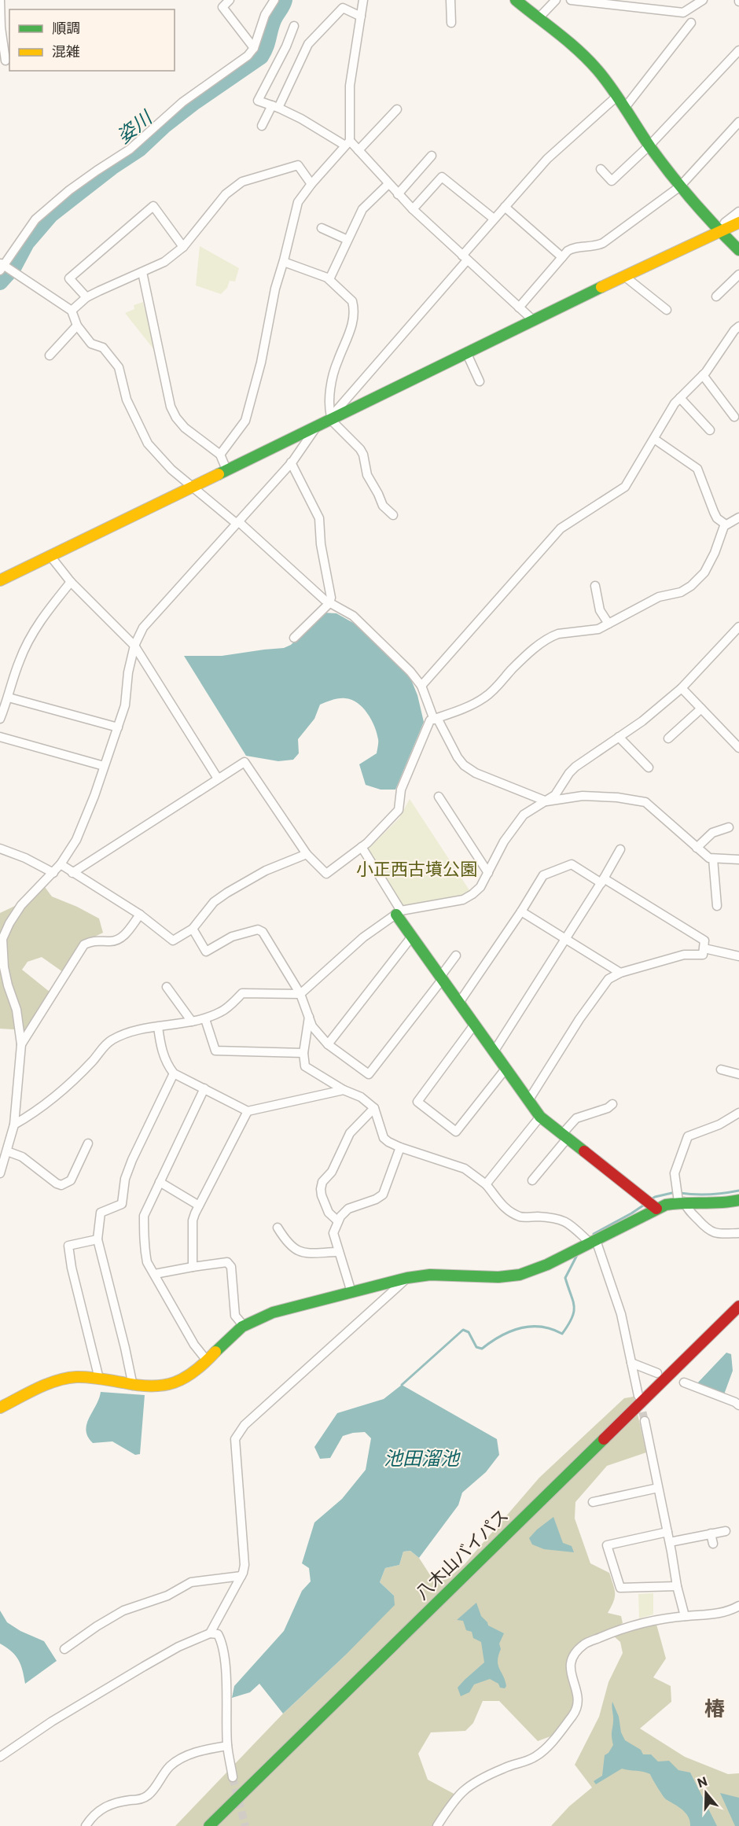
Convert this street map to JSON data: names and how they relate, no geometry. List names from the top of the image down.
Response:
{
  "streets": {
    "main road": ["八木山バイパス"]
  },
  "districts": ["椿"],
  "water": ["姿川", "池田溜池"],
  "parks": ["小正西古墳公園"],
  "legend": ["順調", "混雑"],
  "north": "top"
}
